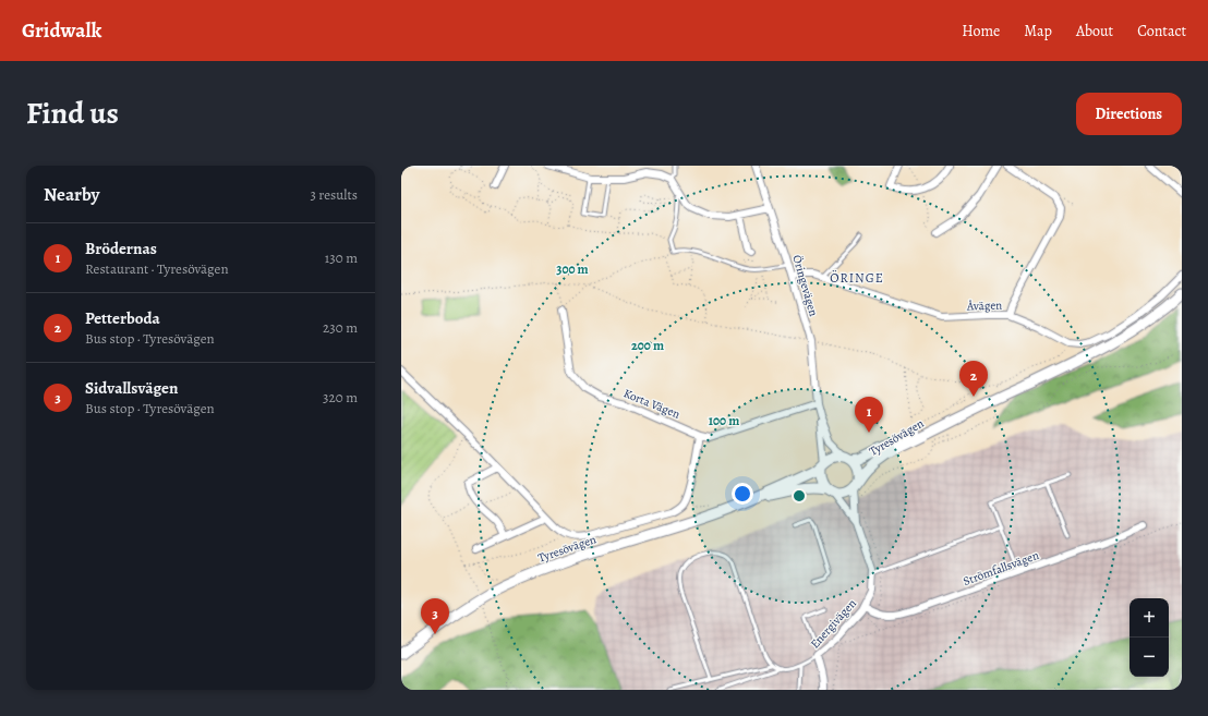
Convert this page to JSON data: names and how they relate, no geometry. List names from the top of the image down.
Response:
{
  "streets": {
    "main road": ["Tyresövägen"],
    "street": [
      "Öringevägen",
      "Åvägen",
      "Korta Vägen",
      "Strömfallsvägen",
      "Energivägen"
    ]
  },
  "crossings": [
    ["Öringevägen", "Åvägen"],
    ["Öringevägen", "Korta Vägen"],
    ["Öringevägen", "Tyresövägen"],
    ["Öringevägen", "Energivägen"],
    ["Tyresövägen", "Energivägen"],
    ["Strömfallsvägen", "Energivägen"]
  ],
  "districts": ["ÖRINGE"],
  "page": {
    "header": "Gridwalk",
    "nav": [
      "Home",
      "Map",
      "About",
      "Contact"
    ],
    "title": "Find us",
    "buttons": "Directions",
    "heading": ["Nearby", "3 results"],
    "list": [
      {
        "mark": "1",
        "name": "Brödernas",
        "note": "Restaurant · Tyresövägen",
        "value": "130 m"
      },
      {
        "mark": "2",
        "name": "Petterboda",
        "note": "Bus stop · Tyresövägen",
        "value": "230 m"
      },
      {
        "mark": "3",
        "name": "Sidvallsvägen",
        "note": "Bus stop · Tyresövägen",
        "value": "320 m"
      }
    ],
    "pins": ["2", "1", "3"],
    "map_buttons": ["+", "−"]
  },
  "rings": ["300 m", "200 m", "100 m"]
}
